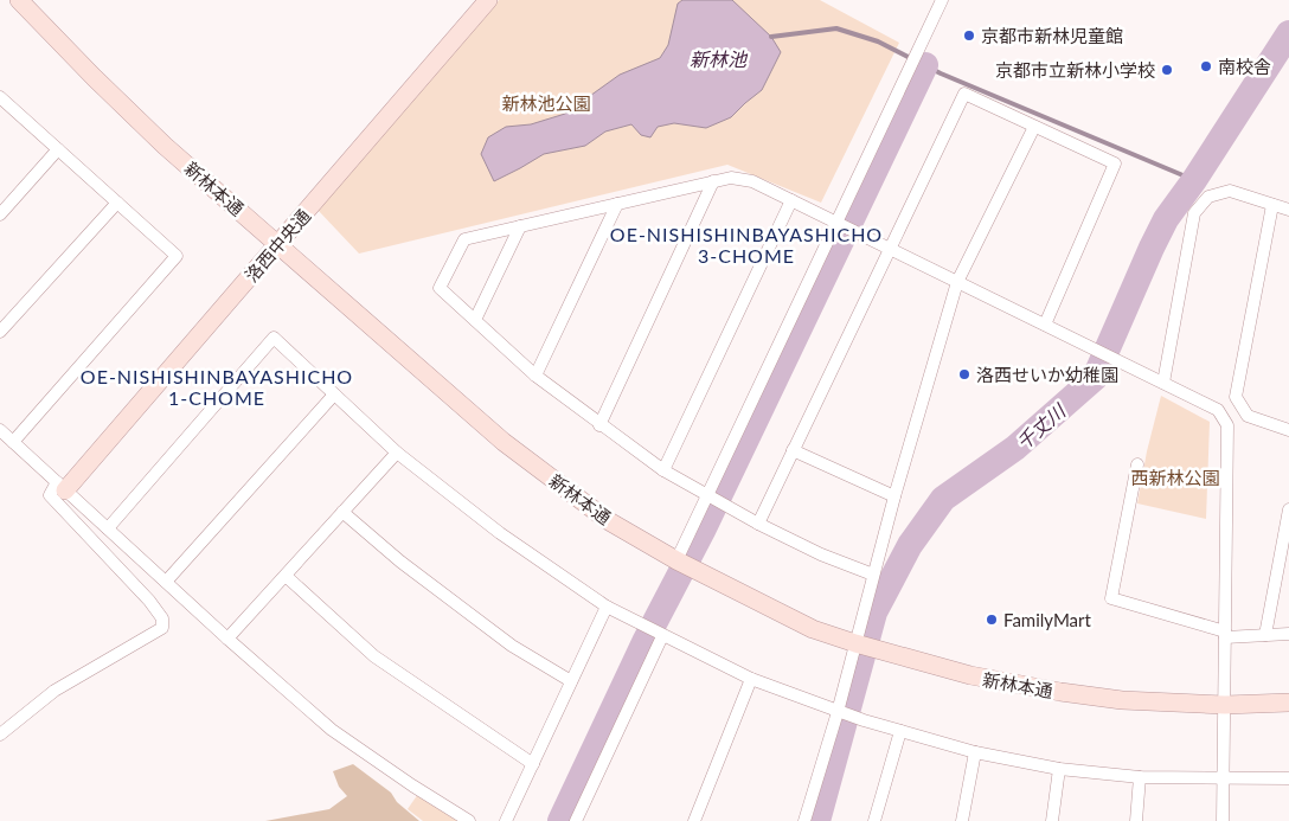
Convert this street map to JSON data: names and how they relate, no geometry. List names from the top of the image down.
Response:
{
  "streets": {
    "street": ["新林本通", "洛西中央通"]
  },
  "crossings": [
    ["新林本通", "洛西中央通"]
  ],
  "districts": ["OE-NISHISHINBAYASHICHO 3-CHOME", "OE-NISHISHINBAYASHICHO 1-CHOME"],
  "water": ["新林池", "千丈川"],
  "parks": ["新林池公園", "西新林公園"],
  "places": [
    "京都市新林児童館",
    "南校舎",
    "京都市立新林小学校",
    "洛西せいか幼稚園",
    "FamilyMart"
  ]
}
